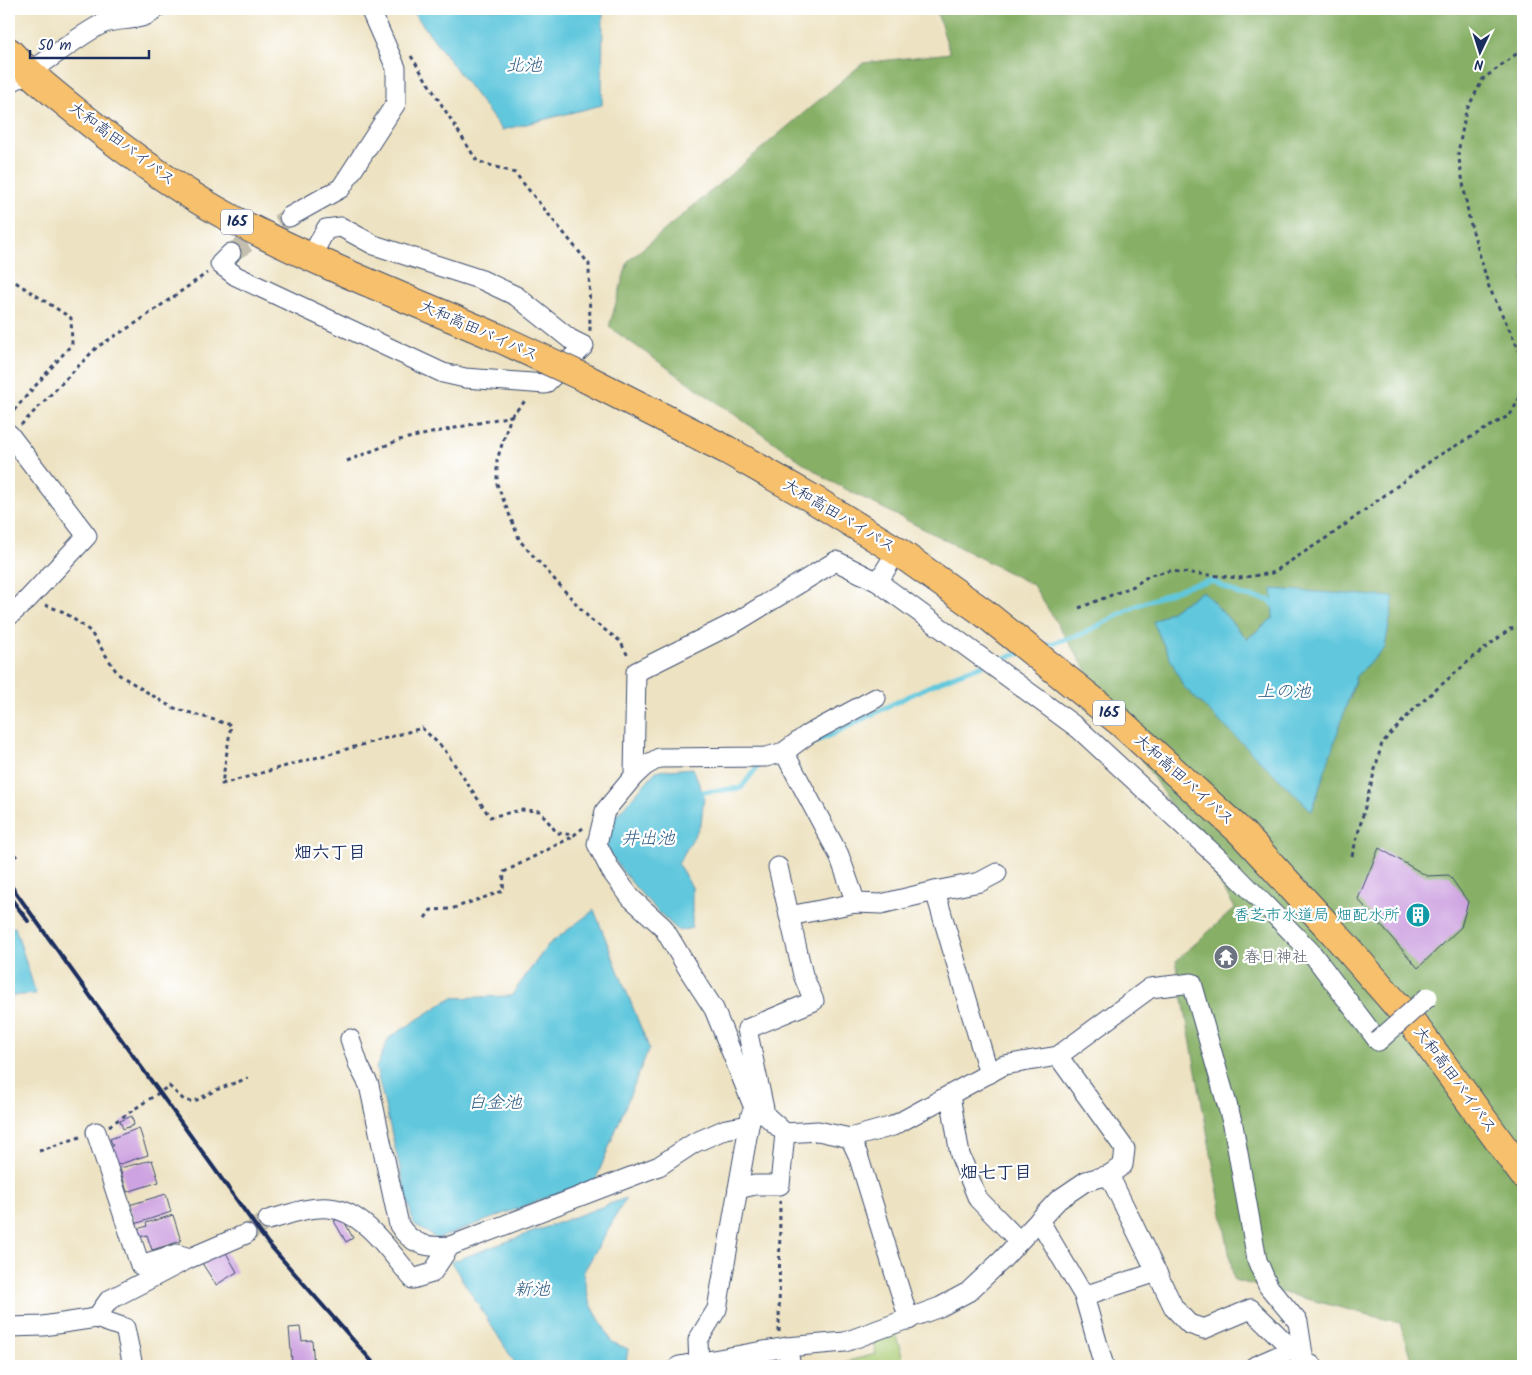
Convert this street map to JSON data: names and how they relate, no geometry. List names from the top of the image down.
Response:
{
  "streets": {
    "highway": ["大和高田バイパス", "165"]
  },
  "districts": ["畑六丁目", "畑七丁目"],
  "water": [
    "北池",
    "上の池",
    "井出池",
    "白金池",
    "新池"
  ],
  "places": {
    "building": ["香芝市水道局 畑配水所"],
    "temple": ["春日神社"]
  },
  "scale_bar": "50 m",
  "north": "bottom"
}
